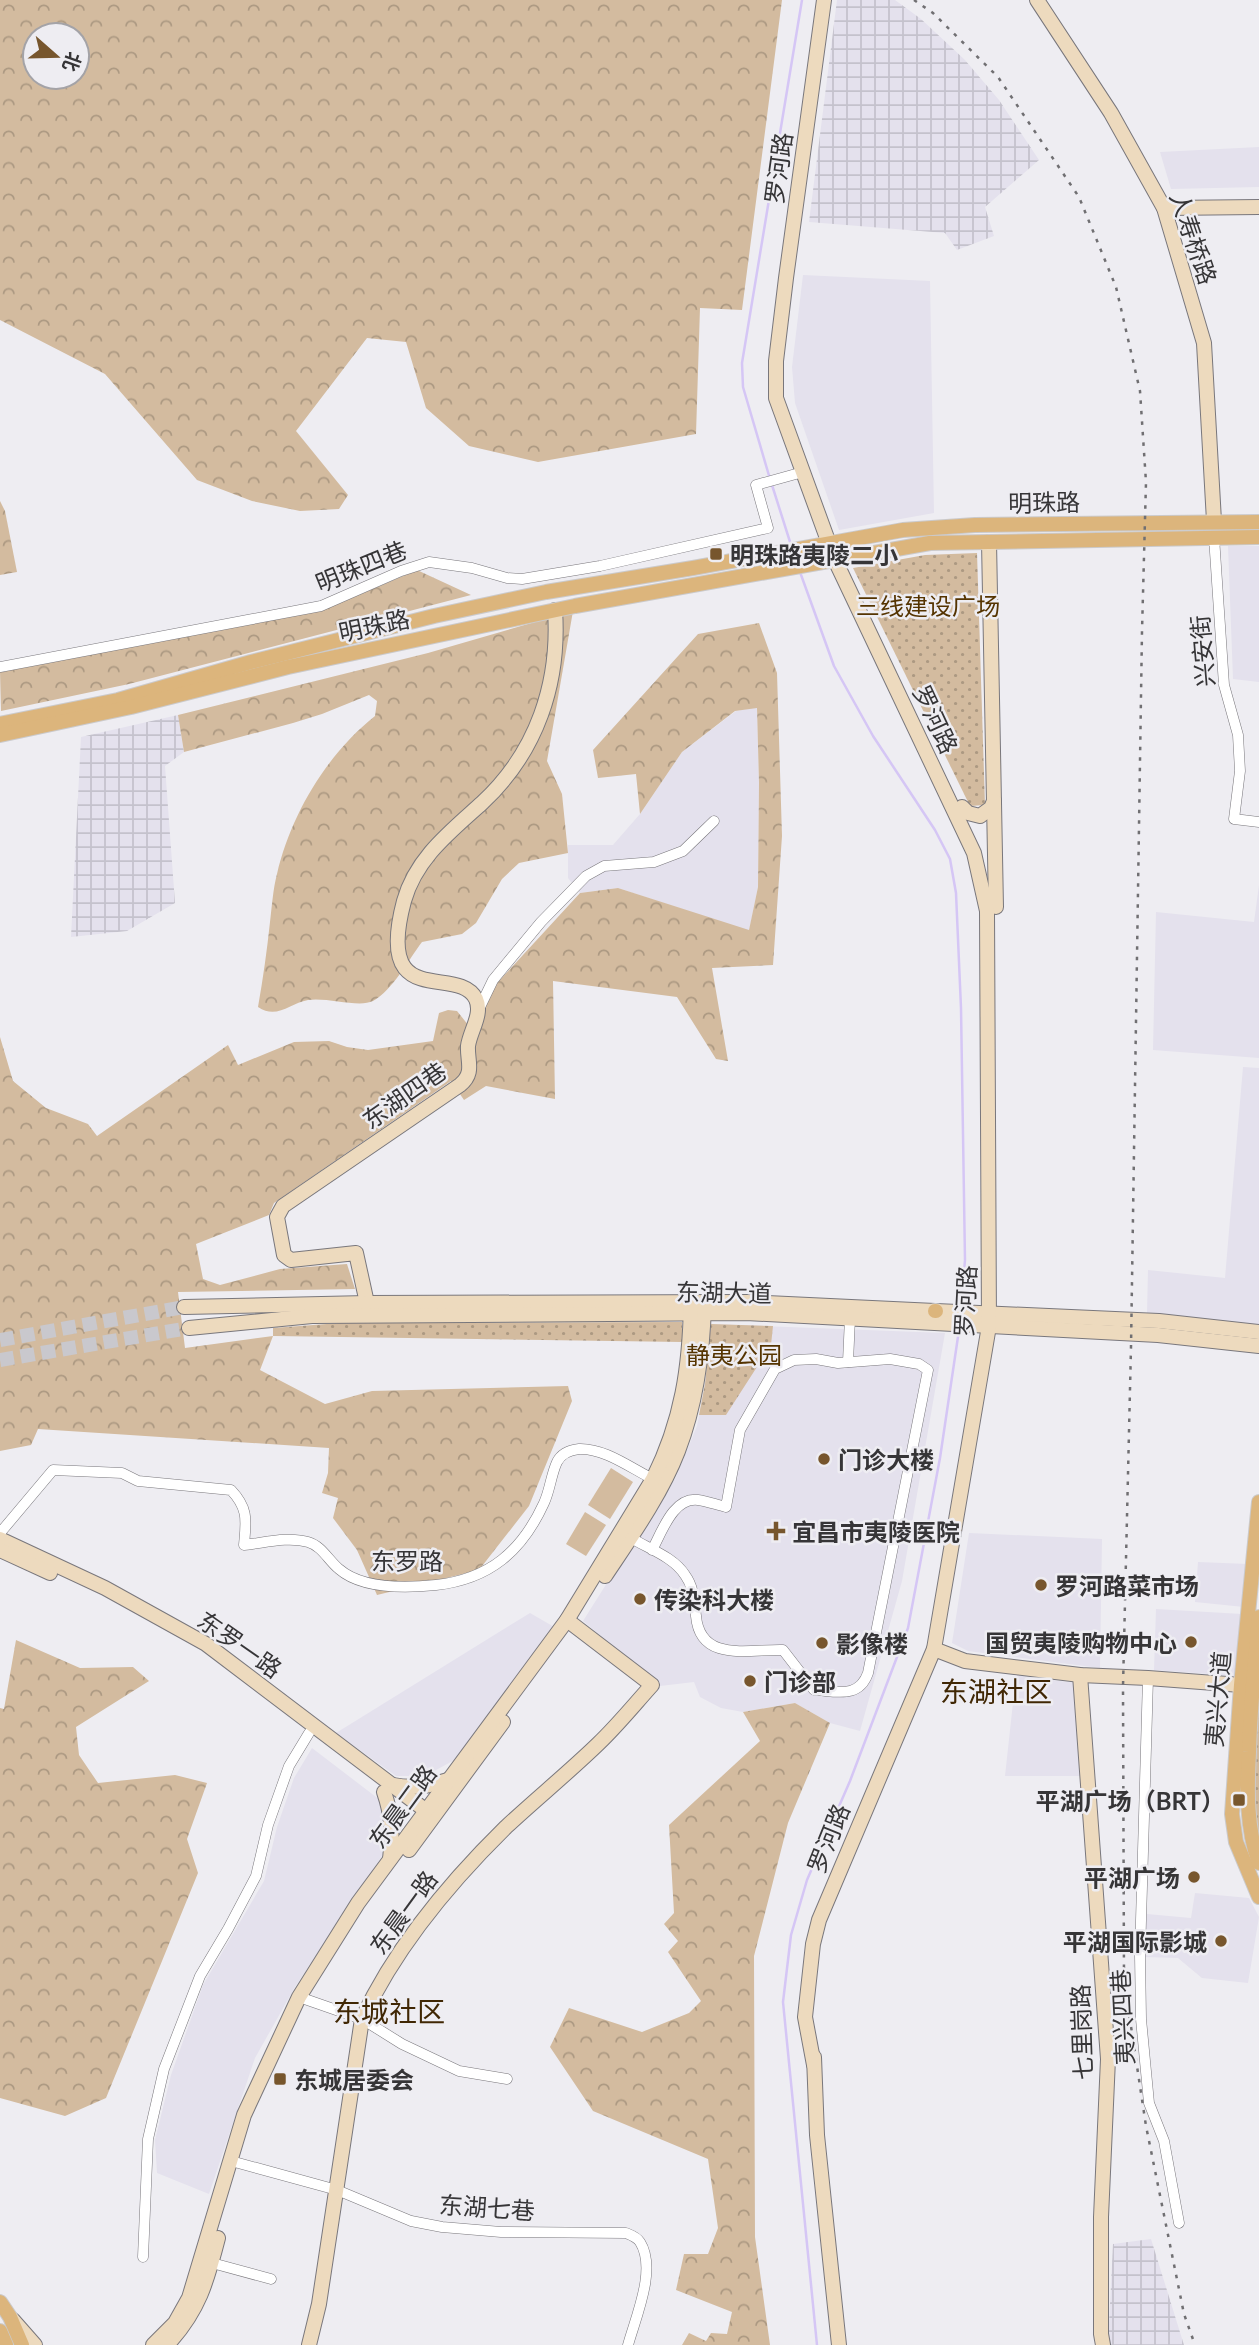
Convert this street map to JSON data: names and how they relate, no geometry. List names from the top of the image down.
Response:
{
  "streets": {
    "main road": [
      "罗河路",
      "人寿桥路",
      "明珠路",
      "东湖四巷",
      "东湖大道",
      "东罗一路",
      "夷兴大道",
      "东晨二路",
      "东晨一路",
      "七里岗路"
    ],
    "street": [
      "明珠四巷",
      "兴安街",
      "东罗路",
      "夷兴四巷",
      "东湖七巷"
    ]
  },
  "crossings": [
    ["罗河路", "明珠路"],
    ["罗河路", "明珠四巷"],
    ["罗河路", "东湖大道"],
    ["人寿桥路", "明珠路"],
    ["明珠路", "兴安街"],
    ["东湖四巷", "东湖大道"],
    ["东湖大道", "东晨二路"],
    ["东罗路", "东晨二路"],
    ["东罗一路", "东晨二路"],
    ["东晨二路", "东晨一路"],
    ["东晨二路", "东湖七巷"],
    ["东晨一路", "东湖七巷"]
  ],
  "districts": ["东湖社区", "东城社区"],
  "parks": ["三线建设广场", "静夷公园"],
  "places": {
    "transit": ["明珠路夷陵二小", "平湖广场（BRT）", "东城居委会"],
    "other": [
      "门诊大楼",
      "罗河路菜市场",
      "传染科大楼",
      "国贸夷陵购物中心",
      "影像楼",
      "门诊部",
      "平湖广场",
      "平湖国际影城"
    ],
    "health": ["宜昌市夷陵医院"]
  },
  "north": "right"
}
